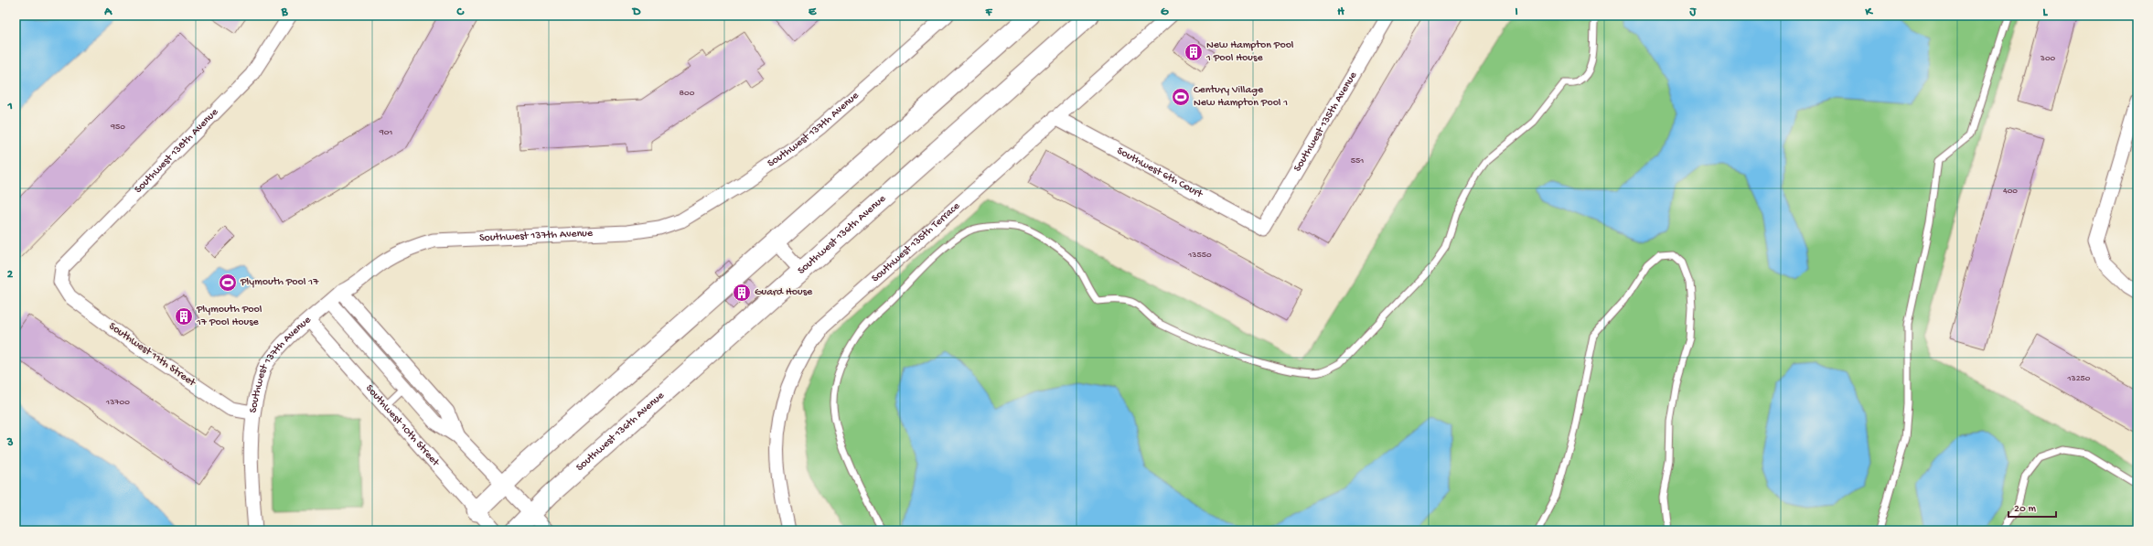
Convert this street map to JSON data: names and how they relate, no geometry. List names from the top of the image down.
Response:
{
  "streets": {
    "street": [
      "Southwest 135th Avenue",
      "Southwest 137th Avenue",
      "Southwest 138th Avenue",
      "Southwest 6th Court",
      "Southwest 136th Avenue",
      "Southwest 135th Terrace",
      "Southwest 11th Street",
      "Southwest 10th Street"
    ]
  },
  "crossings": [
    ["Southwest 135th Avenue", "Southwest 6th Court"],
    ["Southwest 137th Avenue", "Southwest 11th Street"],
    ["Southwest 137th Avenue", "Southwest 10th Street"],
    ["Southwest 138th Avenue", "Southwest 11th Street"],
    ["Southwest 6th Court", "Southwest 135th Terrace"]
  ],
  "places": {
    "building": ["New Hampton Pool 1 Pool House", "Guard House", "Plymouth Pool 17 Pool House"],
    "sports": ["Century Village New Hampton Pool 1", "Plymouth Pool 17"]
  },
  "house_numbers": [
    "300",
    "800",
    "950",
    "901",
    "551",
    "400",
    "13550",
    "13250",
    "13700"
  ],
  "scale_bar": "20 m",
  "grid": {
    "columns": [
      "A",
      "B",
      "C",
      "D",
      "E",
      "F",
      "G",
      "H",
      "I",
      "J",
      "K",
      "L"
    ],
    "rows": ["1", "2", "3"]
  }
}
